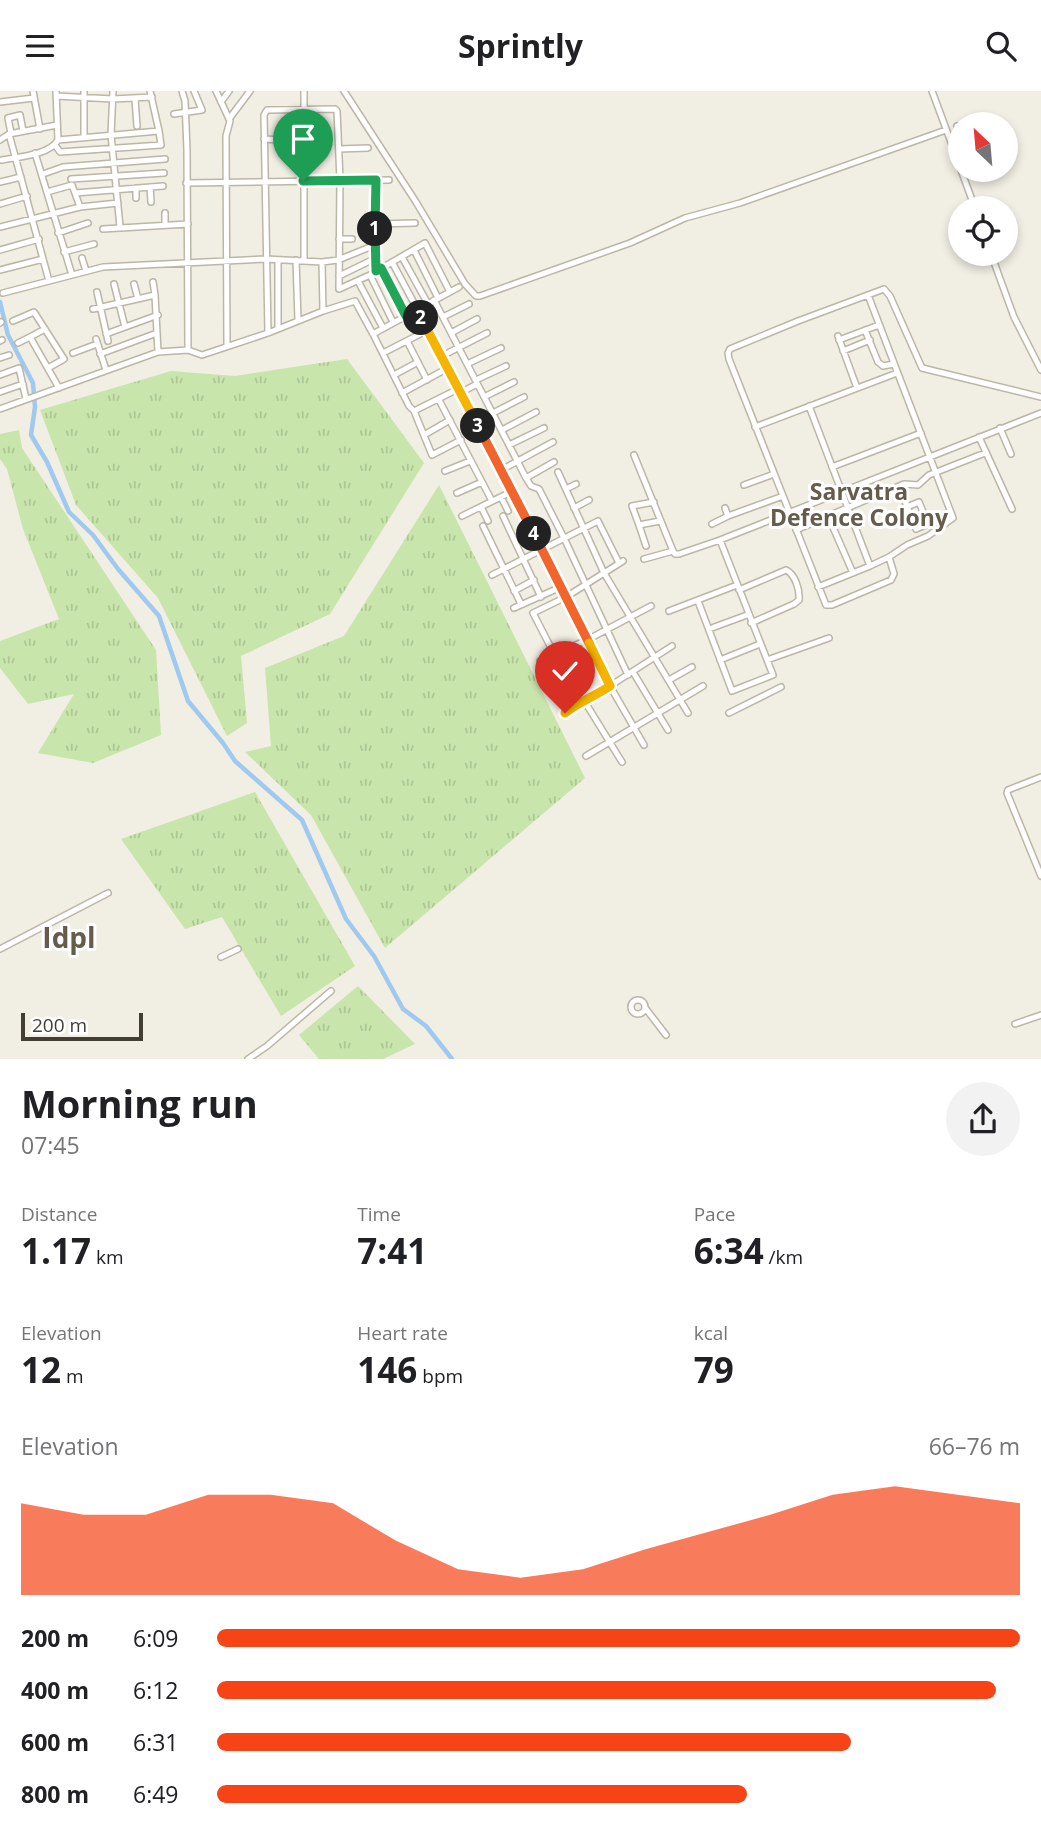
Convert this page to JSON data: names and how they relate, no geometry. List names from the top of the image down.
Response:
{
  "districts": ["Sarvatra Defence Colony", "Idpl"],
  "scale_bar": "200 m",
  "north": "top left",
  "page": {
    "header": "Sprintly",
    "pins": [
      "1",
      "2",
      "3",
      "4"
    ],
    "scale": "200 m",
    "heading": ["Morning run", "07:45"],
    "stats": [
      ["Distance", "1.17 km"],
      ["Time", "7:41"],
      ["Pace", "6:34 /km"],
      ["Elevation", "12 m"],
      ["Heart rate", "146 bpm"],
      ["kcal", "79"]
    ],
    "chart": ["Elevation", "66–76 m"],
    "list": [
      {
        "name": "200 m",
        "note": "6:09"
      },
      {
        "name": "400 m",
        "note": "6:12"
      },
      {
        "name": "600 m",
        "note": "6:31"
      },
      {
        "name": "800 m",
        "note": "6:49"
      }
    ]
  }
}
